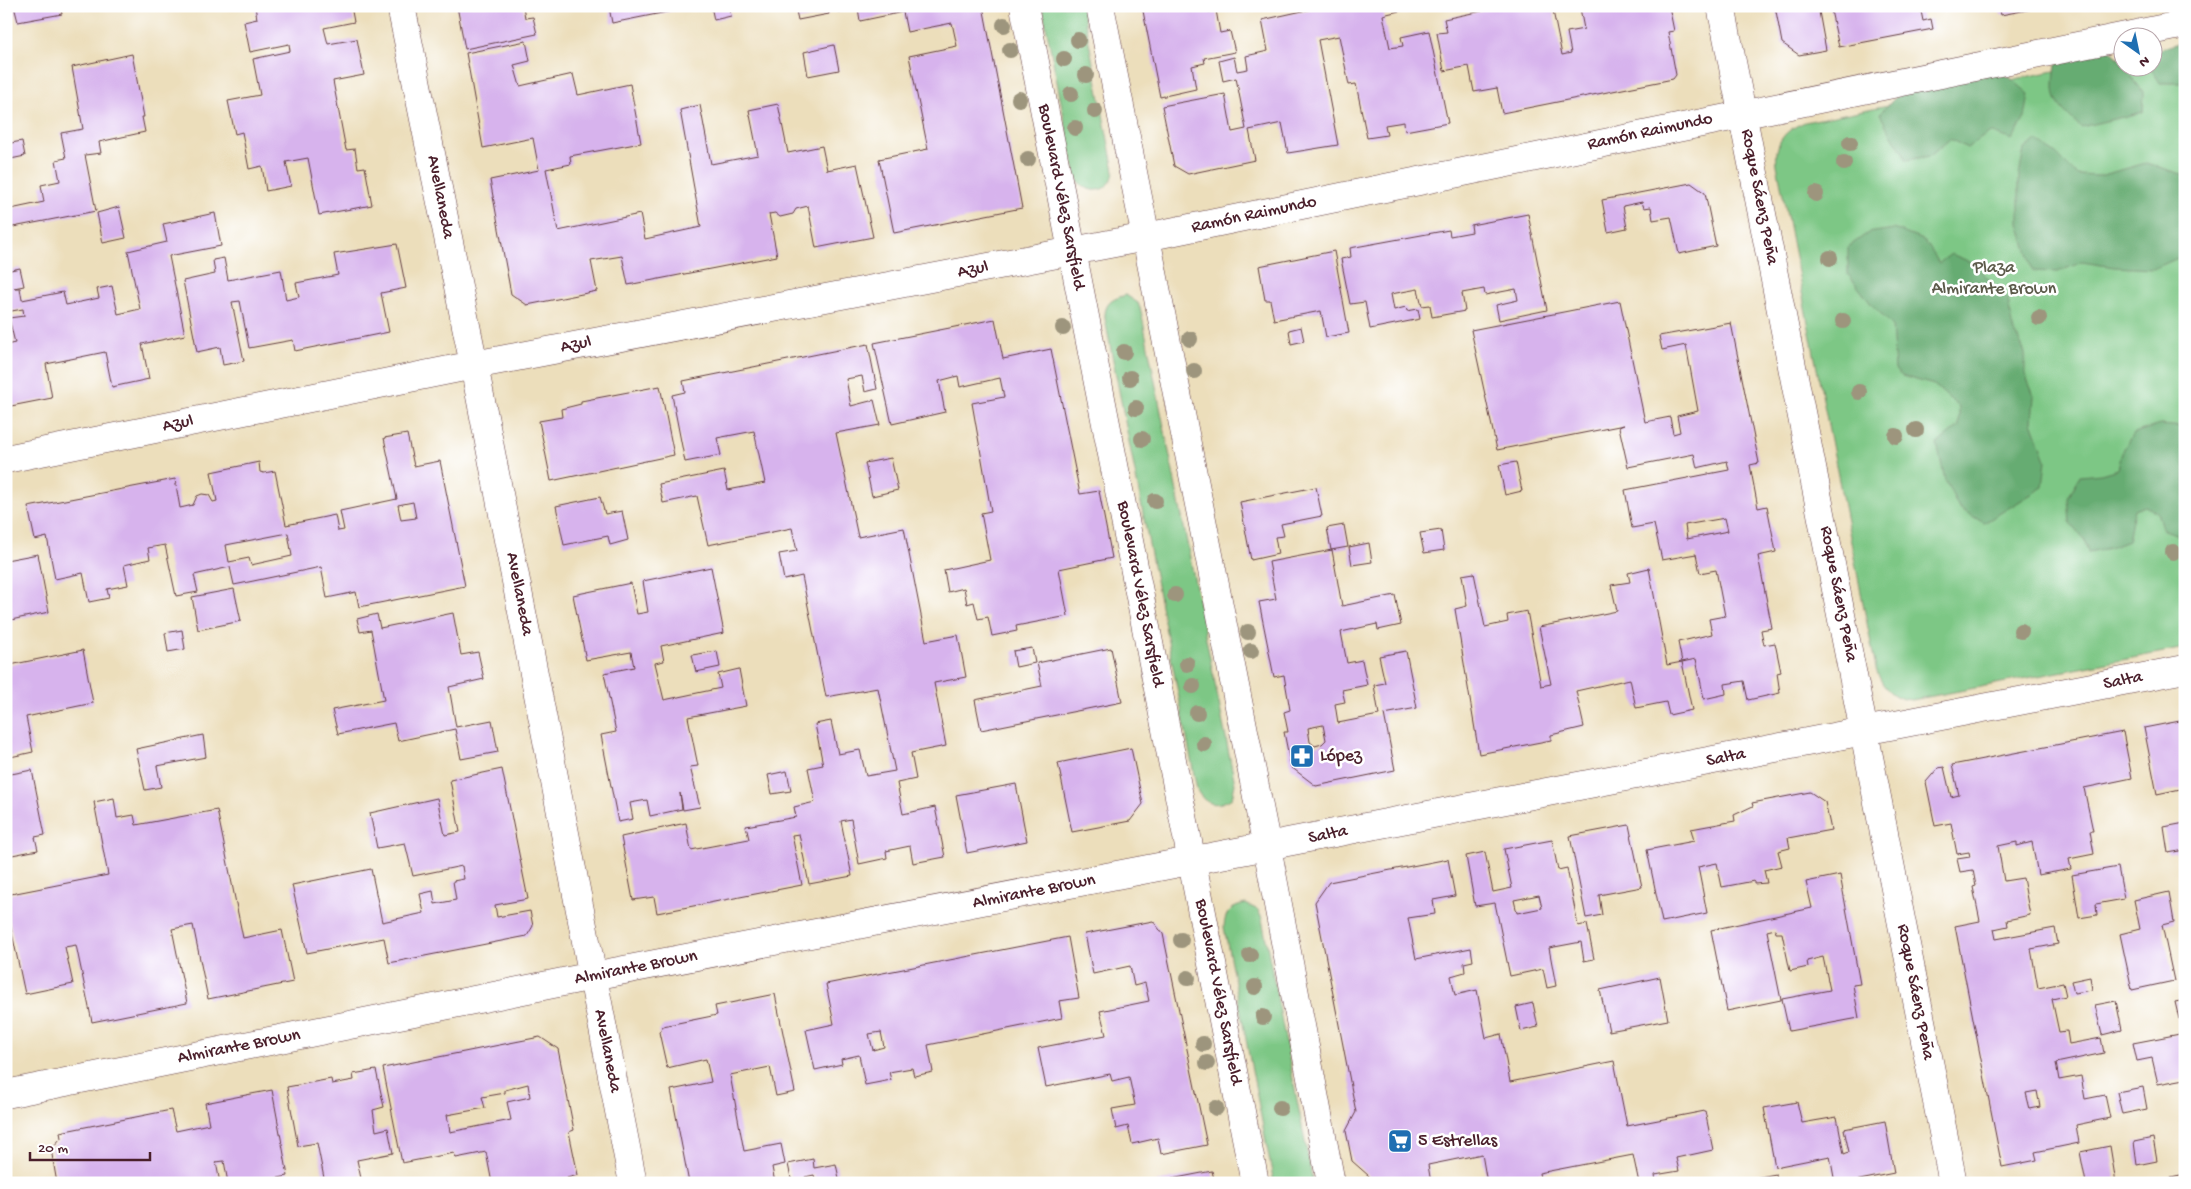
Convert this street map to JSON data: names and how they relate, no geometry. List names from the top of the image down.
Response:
{
  "streets": {
    "street": [
      "Ramón Raimundo",
      "Avellaneda",
      "Boulevard Vélez Sarsfield",
      "Roque Sáenz Peña",
      "Azul",
      "Salta",
      "Almirante Brown"
    ]
  },
  "crossings": [
    ["Ramón Raimundo", "Roque Sáenz Peña"],
    ["Ramón Raimundo", "Azul"],
    ["Avellaneda", "Azul"],
    ["Avellaneda", "Almirante Brown"],
    ["Boulevard Vélez Sarsfield", "Azul"],
    ["Boulevard Vélez Sarsfield", "Almirante Brown"],
    ["Roque Sáenz Peña", "Salta"],
    ["Salta", "Almirante Brown"]
  ],
  "parks": ["Plaza Almirante Brown"],
  "places": {
    "pharmacy": ["López"],
    "supermarket": ["5 Estrellas"]
  },
  "scale_bar": "20 m",
  "north": "bottom right"
}
